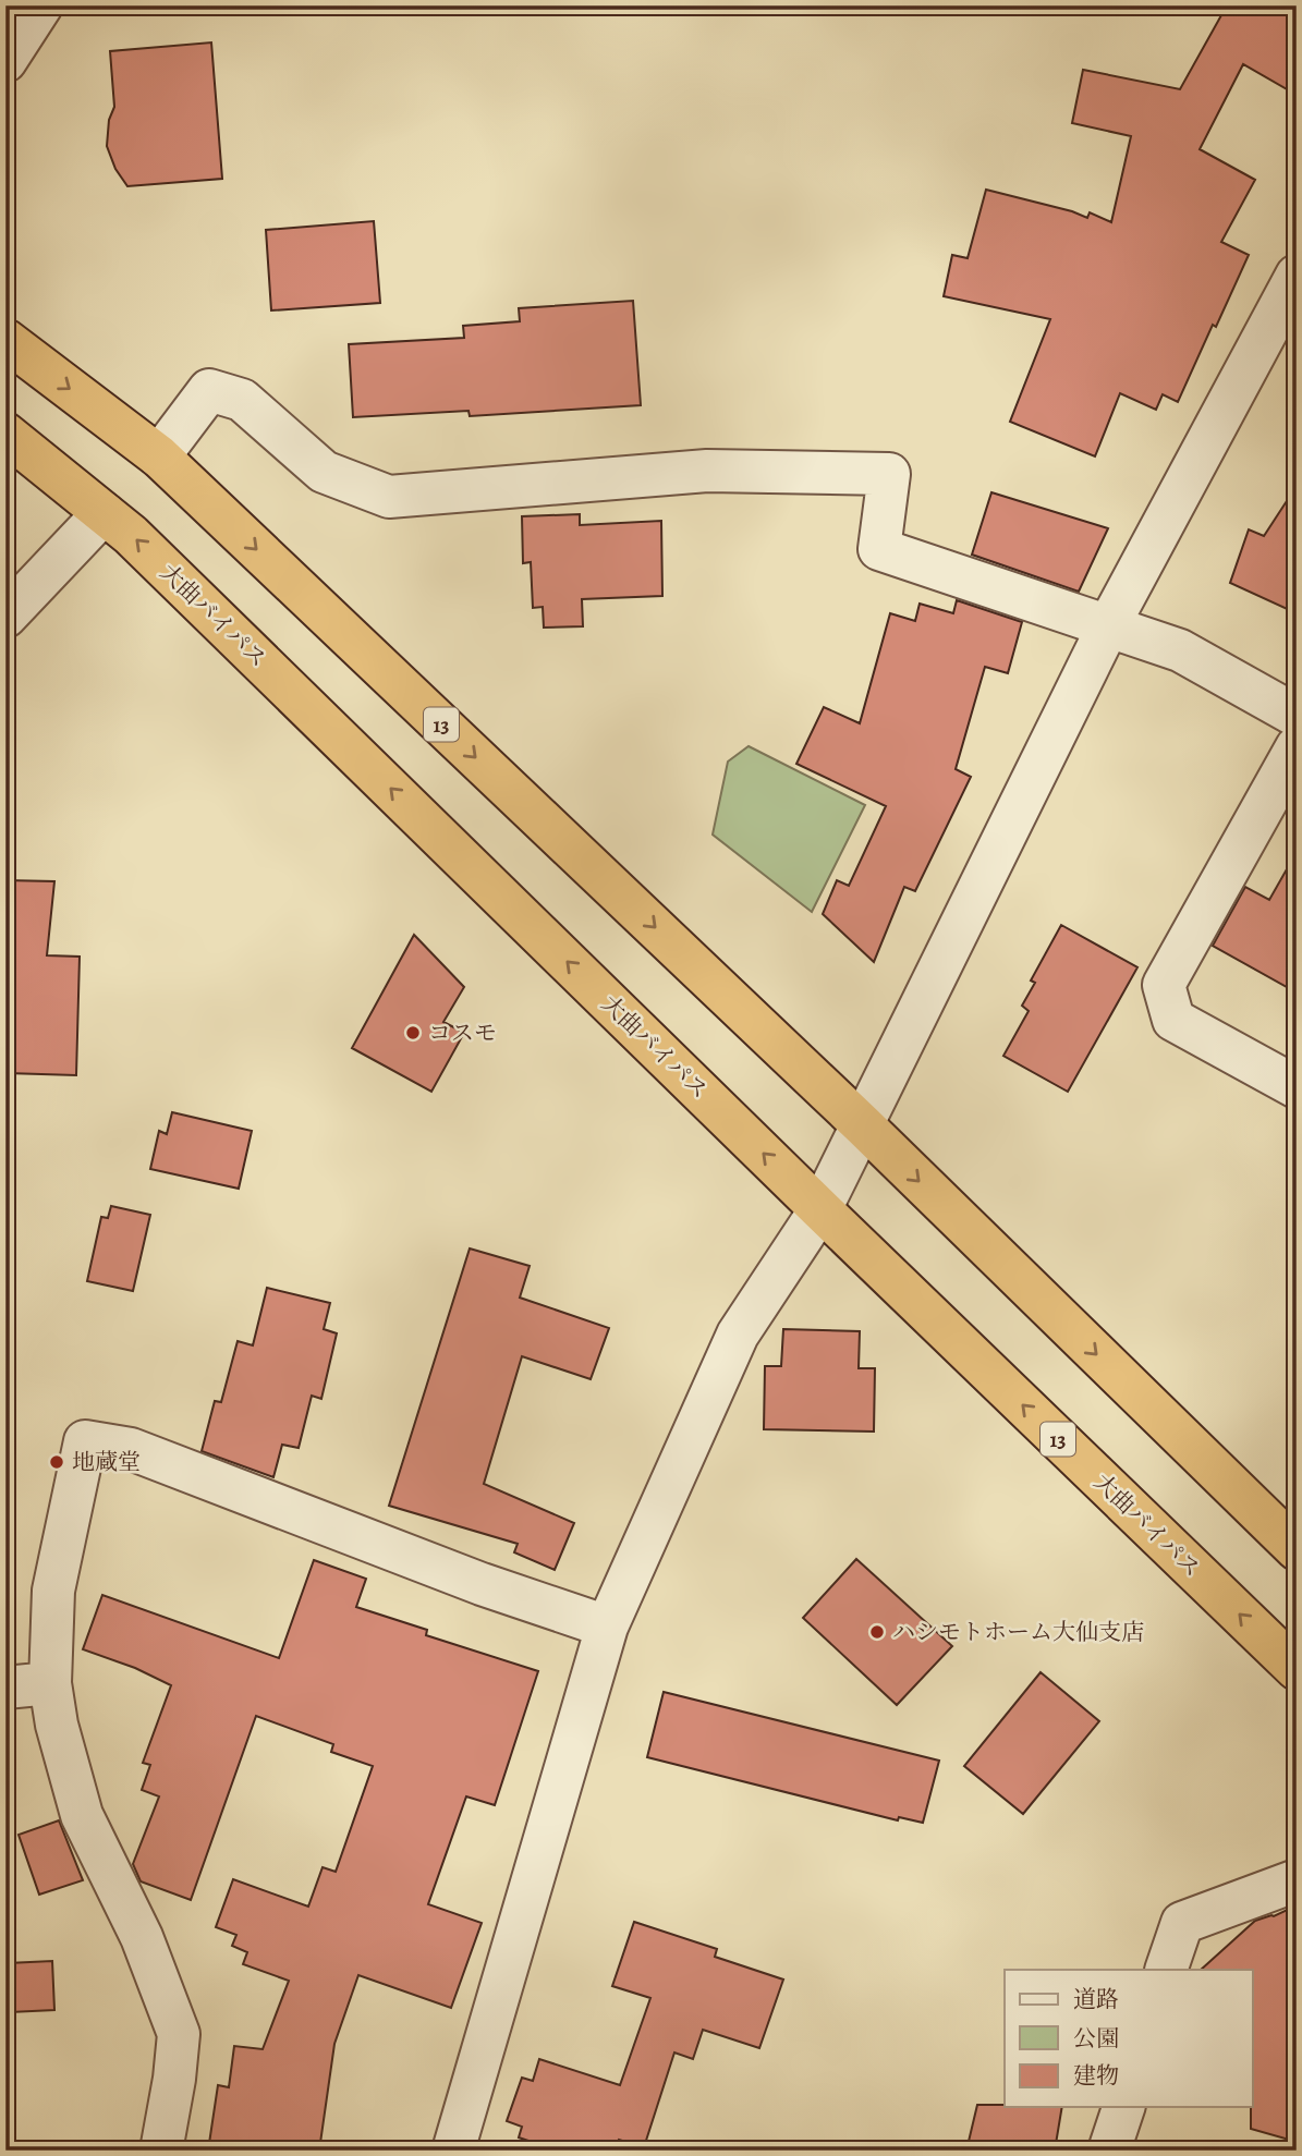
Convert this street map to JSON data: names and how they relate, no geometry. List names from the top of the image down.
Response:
{
  "streets": {
    "highway": ["大曲バイパス", "13"]
  },
  "places": ["コスモ", "地蔵堂", "ハシモトホーム大仙支店"],
  "legend": ["道路", "公園", "建物"]
}
